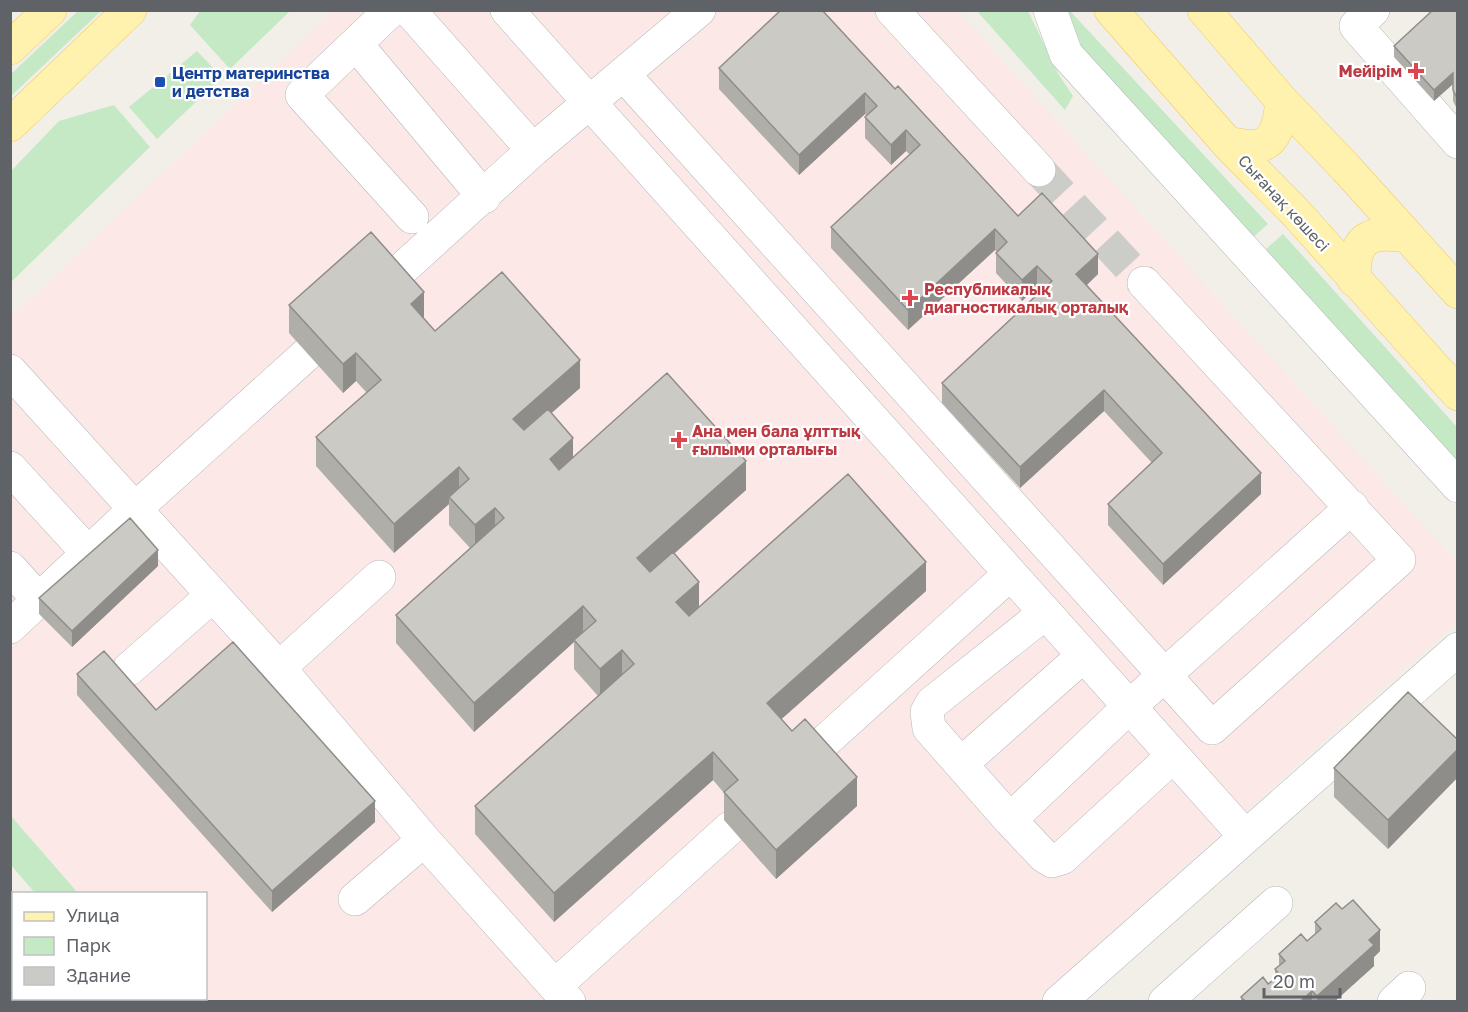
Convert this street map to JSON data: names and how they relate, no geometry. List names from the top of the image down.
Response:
{
  "streets": {
    "main road": ["Сығанақ көшесі"]
  },
  "places": {
    "health": ["Мейірім", "Республикалық диагностикалық орталық", "Ана мен бала ұлттық ғылыми орталығы"],
    "transit": ["Центр материнства и детства"]
  },
  "legend": ["Улица", "Парк", "Здание"],
  "scale_bar": "20 m"
}
